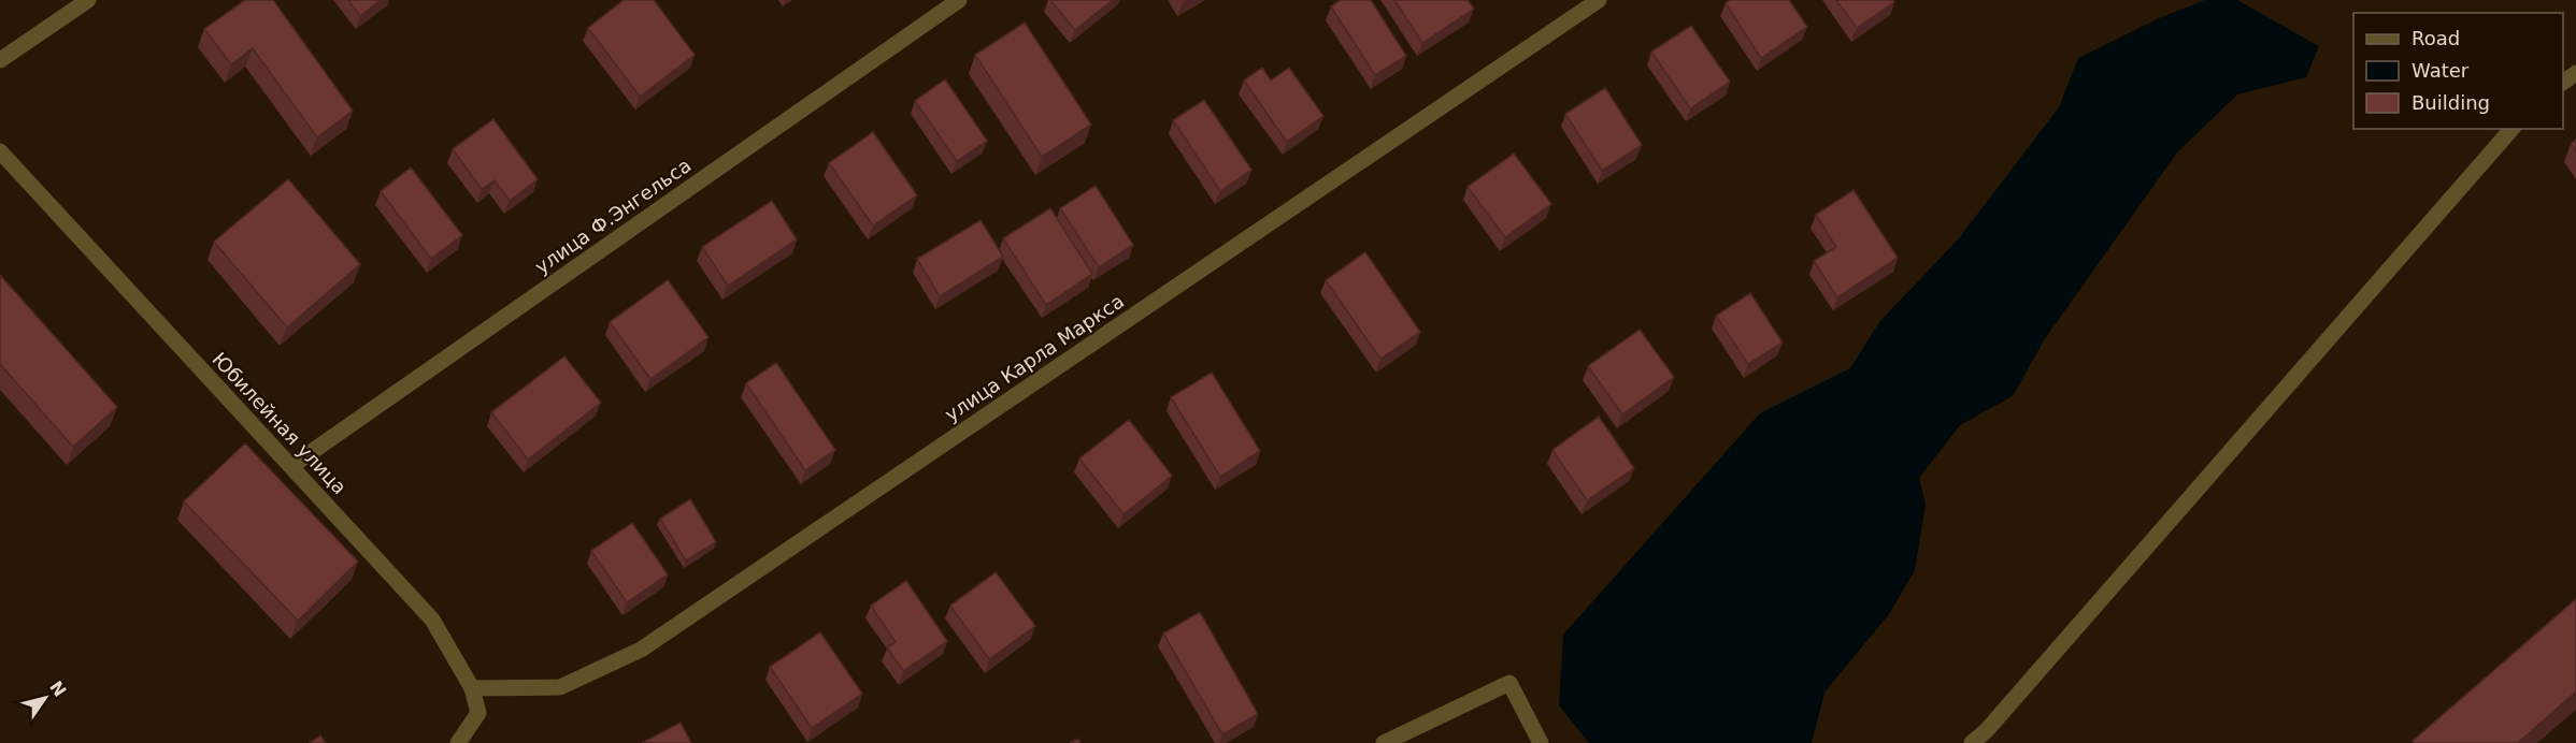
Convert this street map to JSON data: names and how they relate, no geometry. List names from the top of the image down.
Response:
{
  "streets": {
    "street": ["улица Ф.Энгельса", "улица Карла Маркса", "Юбилейная улица"]
  },
  "crossings": [
    ["улица Ф.Энгельса", "Юбилейная улица"],
    ["улица Карла Маркса", "Юбилейная улица"]
  ],
  "legend": ["Road", "Water", "Building"],
  "north": "top right"
}
